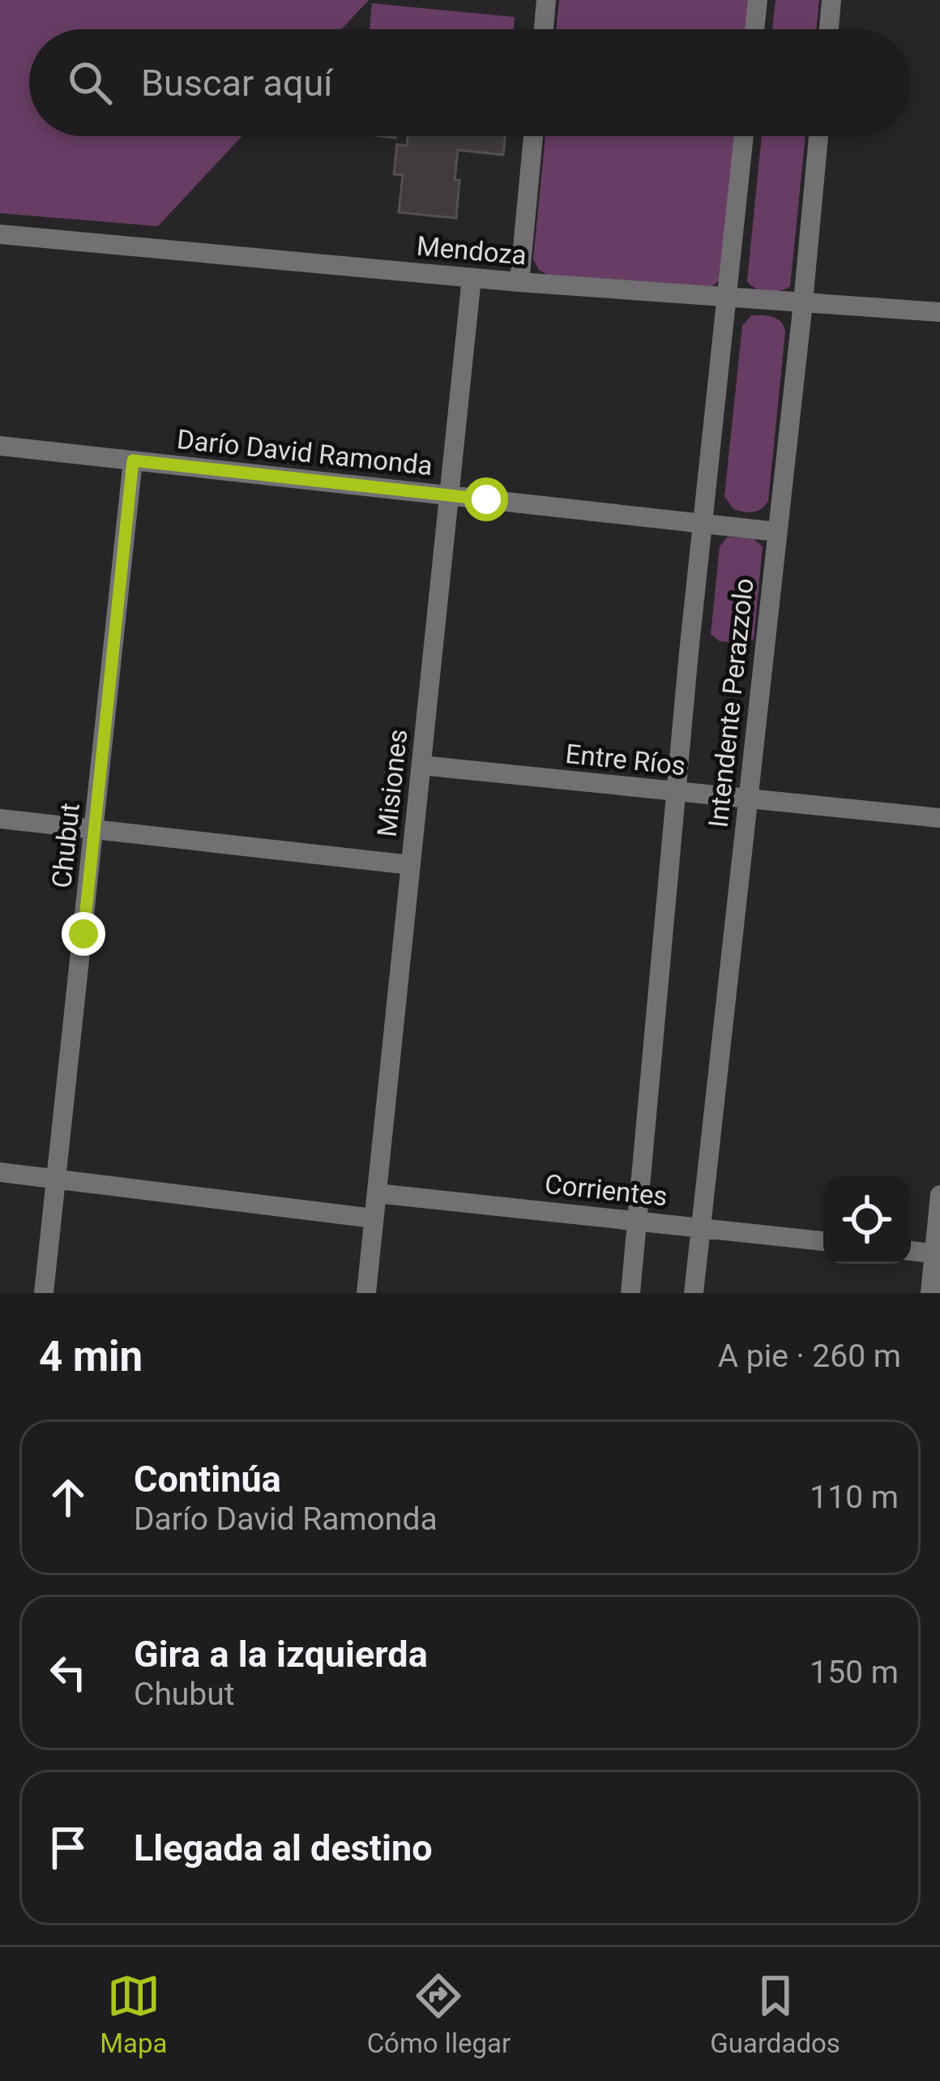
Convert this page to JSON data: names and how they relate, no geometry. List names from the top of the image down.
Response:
{
  "streets": {
    "street": [
      "Mendoza",
      "Darío David Ramonda",
      "Intendente Perazzolo",
      "Entre Ríos",
      "Misiones",
      "Chubut",
      "Corrientes"
    ]
  },
  "crossings": [
    ["Mendoza", "Intendente Perazzolo"],
    ["Mendoza", "Misiones"],
    ["Darío David Ramonda", "Intendente Perazzolo"],
    ["Darío David Ramonda", "Misiones"],
    ["Darío David Ramonda", "Chubut"],
    ["Intendente Perazzolo", "Entre Ríos"],
    ["Intendente Perazzolo", "Corrientes"],
    ["Entre Ríos", "Misiones"],
    ["Misiones", "Corrientes"]
  ],
  "page": {
    "search": "Buscar aquí",
    "heading": ["4 min", "A pie · 260 m"],
    "list": [
      ["Continúa", "Darío David Ramonda", "110 m"],
      ["Gira a la izquierda", "Chubut", "150 m"],
      "Llegada al destino"
    ],
    "nav": ["Mapa", "Cómo llegar", "Guardados"]
  }
}
